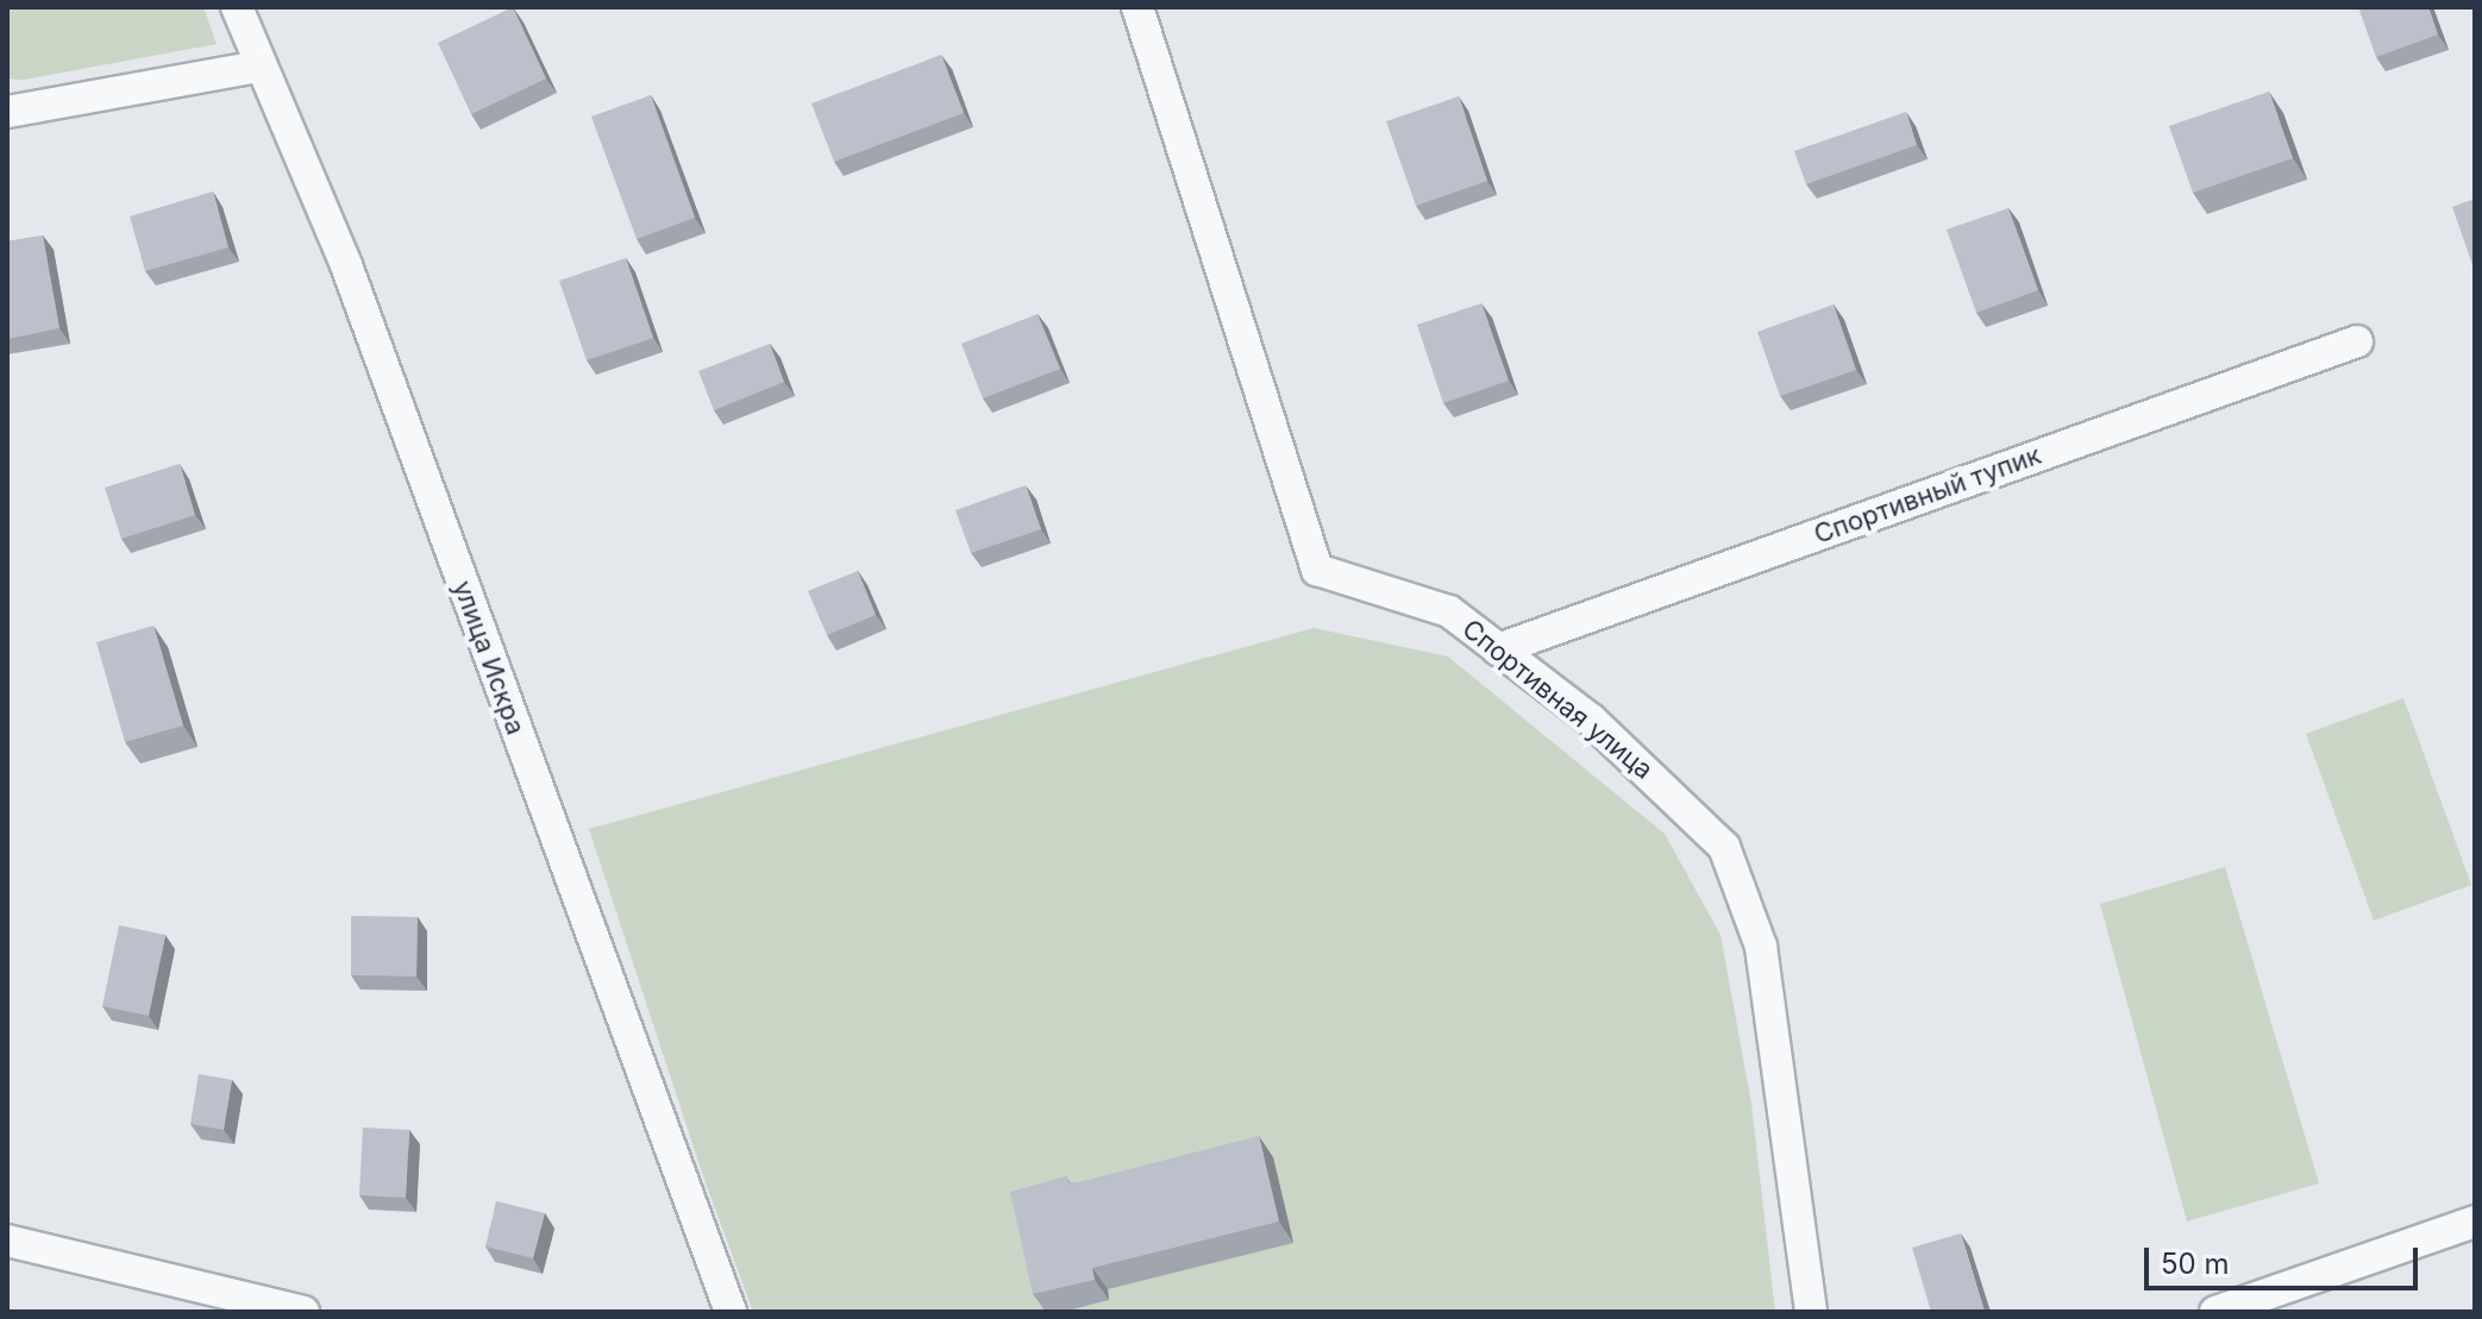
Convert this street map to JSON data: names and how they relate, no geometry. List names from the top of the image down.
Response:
{
  "streets": {
    "street": ["Спортивный тупик", "улица Искра", "Спортивная улица"]
  },
  "crossings": [
    ["Спортивный тупик", "Спортивная улица"]
  ],
  "scale_bar": "50 m"
}
